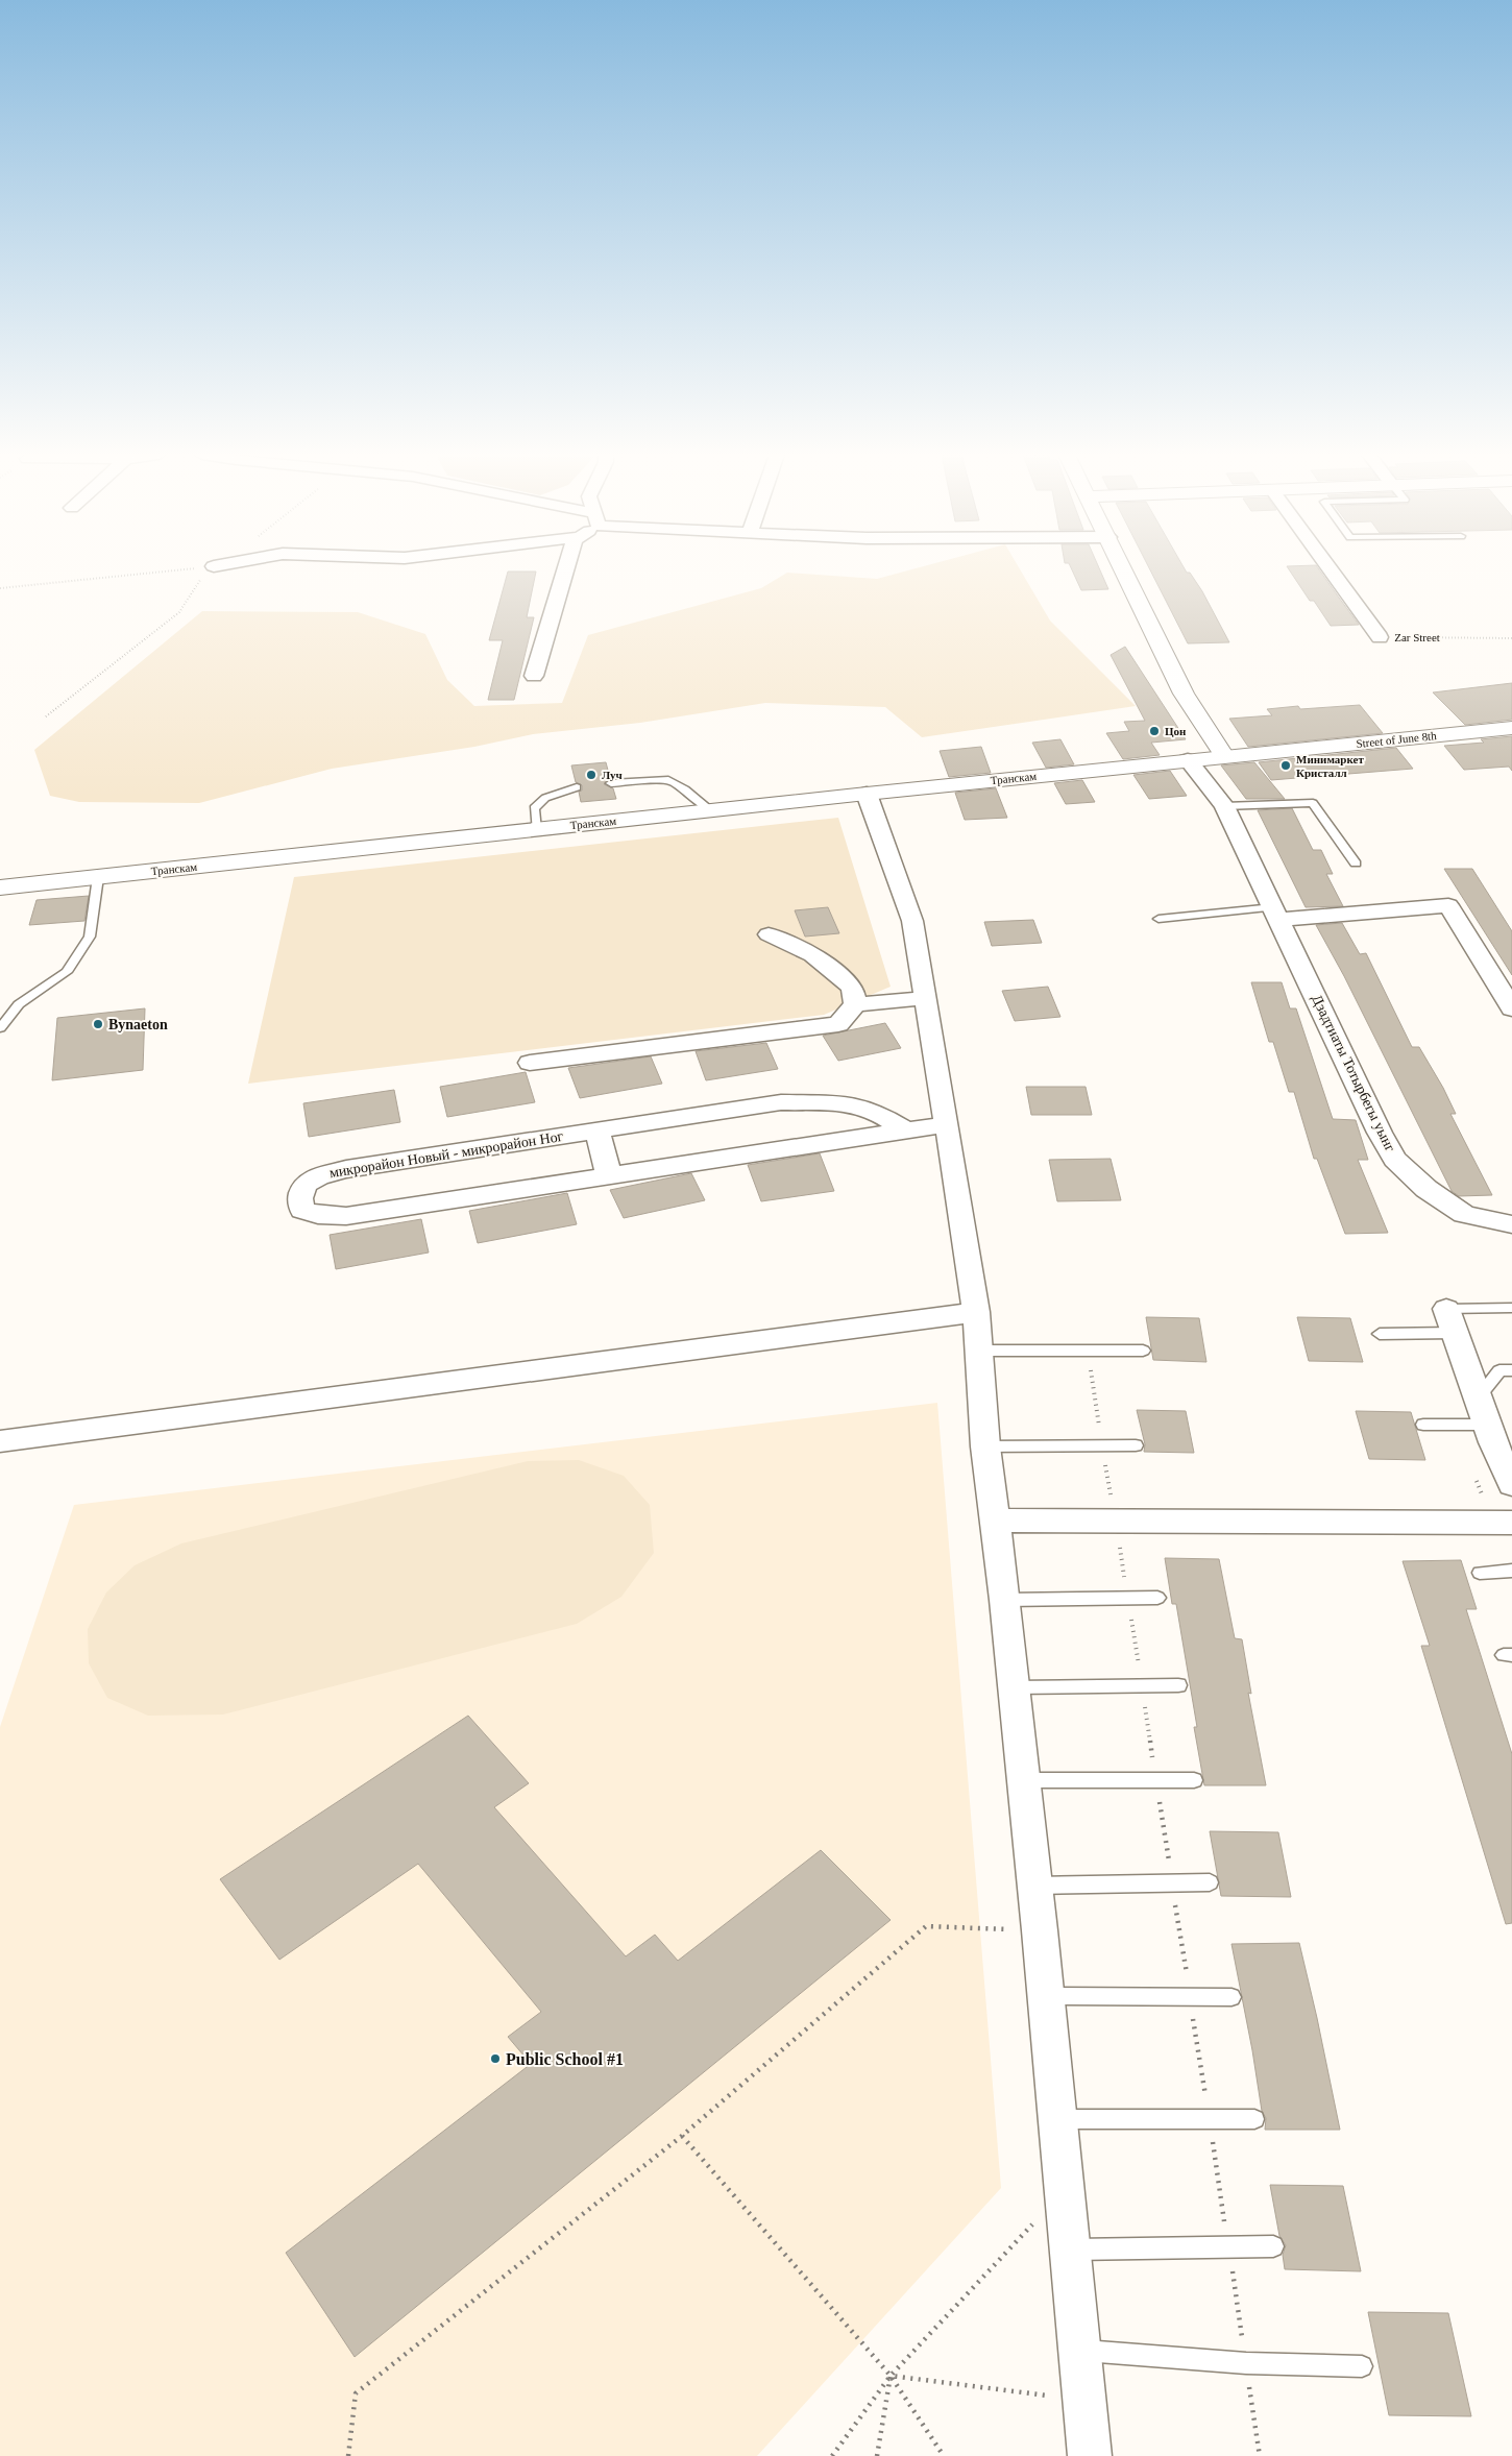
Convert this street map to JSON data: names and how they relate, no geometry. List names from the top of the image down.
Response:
{
  "streets": {
    "main road": ["Street of June 8th", "Транскам"],
    "street": ["Zar Street", "Дзадтиаты Тотырбегы уынг", "микрорайон Новый - микрорайон Ног"]
  },
  "crossings": [
    ["Street of June 8th", "Транскам"],
    ["Street of June 8th", "Дзадтиаты Тотырбегы уынг"],
    ["Транскам", "Дзадтиаты Тотырбегы уынг"]
  ],
  "places": [
    "Цон",
    "Минимаркет Кристалл",
    "Луч",
    "Bynaeton",
    "Public School #1"
  ]
}
